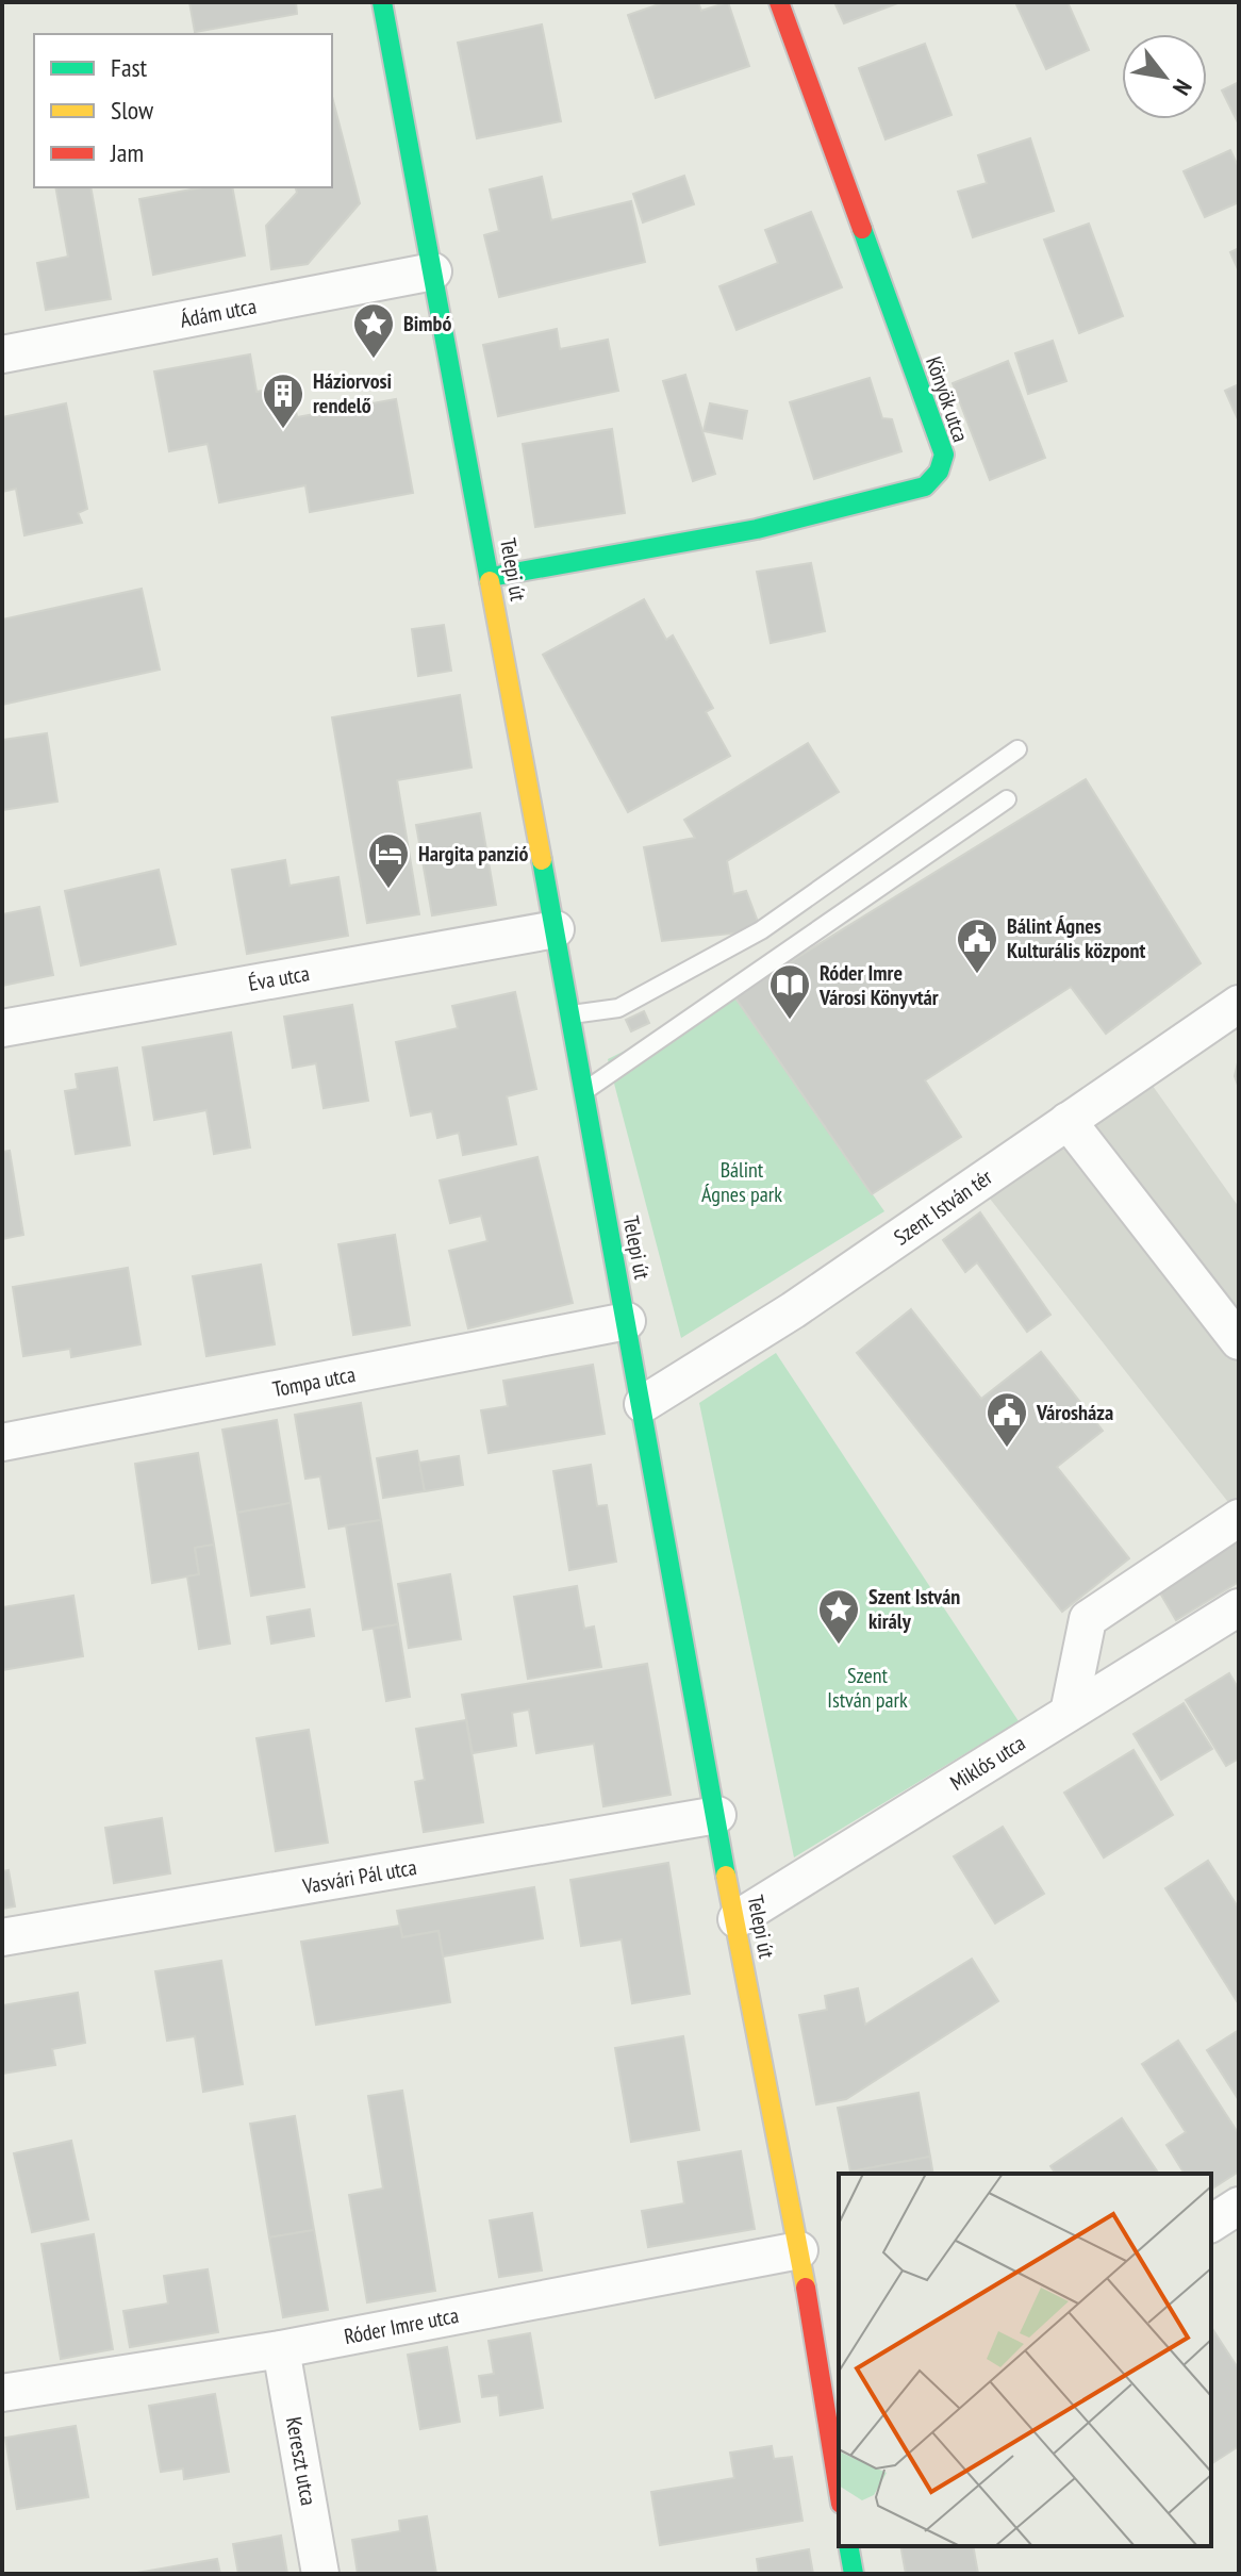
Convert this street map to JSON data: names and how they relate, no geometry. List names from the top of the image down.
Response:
{
  "streets": {
    "main road": ["Könyök utca", "Telepi út"],
    "street": [
      "Ádám utca",
      "Éva utca",
      "Szent István tér",
      "Tompa utca",
      "Miklós utca",
      "Vasvári Pál utca",
      "Róder Imre utca",
      "Kereszt utca"
    ]
  },
  "crossings": [
    ["Ádám utca", "Telepi út"],
    ["Könyök utca", "Telepi út"],
    ["Telepi út", "Éva utca"],
    ["Telepi út", "Szent István tér"],
    ["Telepi út", "Tompa utca"],
    ["Telepi út", "Miklós utca"],
    ["Telepi út", "Vasvári Pál utca"],
    ["Telepi út", "Róder Imre utca"],
    ["Róder Imre utca", "Kereszt utca"]
  ],
  "parks": ["Bálint Ágnes park", "Szent István park"],
  "places": {
    "place": ["Bimbó", "Szent István király"],
    "building": ["Háziorvosi rendelő"],
    "hotel": ["Hargita panzió"],
    "public building": ["Bálint Ágnes Kulturális központ", "Városháza"],
    "library": ["Róder Imre Városi Könyvtár"]
  },
  "legend": ["Fast", "Slow", "Jam"],
  "north": "bottom right"
}
